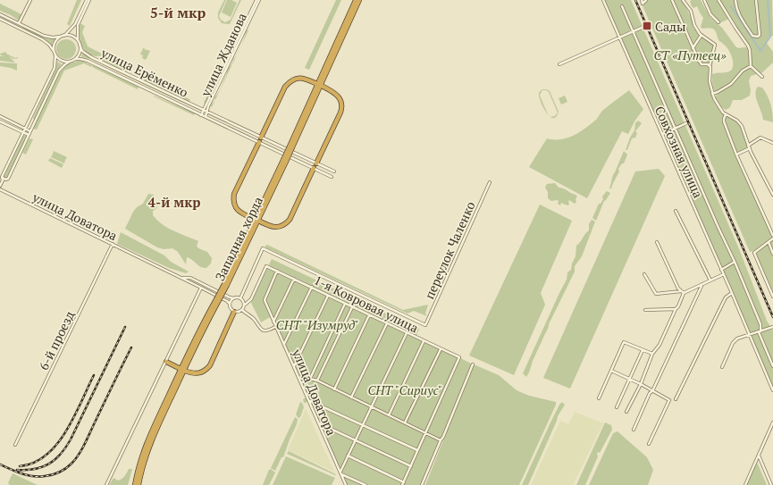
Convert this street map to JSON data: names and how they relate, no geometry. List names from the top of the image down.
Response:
{
  "streets": {
    "highway": ["Западная хорда"],
    "street": [
      "улица Жданова",
      "улица Ерёменко",
      "Совхозная улица",
      "улица Доватора",
      "переулок Чаленко",
      "1-я Ковровая улица",
      "6-й проезд"
    ]
  },
  "crossings": [
    ["улица Жданова", "улица Ерёменко"],
    ["улица Доватора", "переулок Чаленко"],
    ["улица Доватора", "1-я Ковровая улица"],
    ["улица Доватора", "6-й проезд"],
    ["переулок Чаленко", "1-я Ковровая улица"]
  ],
  "districts": ["5-й мкр", "4-й мкр"],
  "parks": ["СТ «Путеец»", "СНТ \"Изумруд\"", "СНТ \"Сириус\""],
  "places": {
    "transit": ["Сады"]
  }
}
